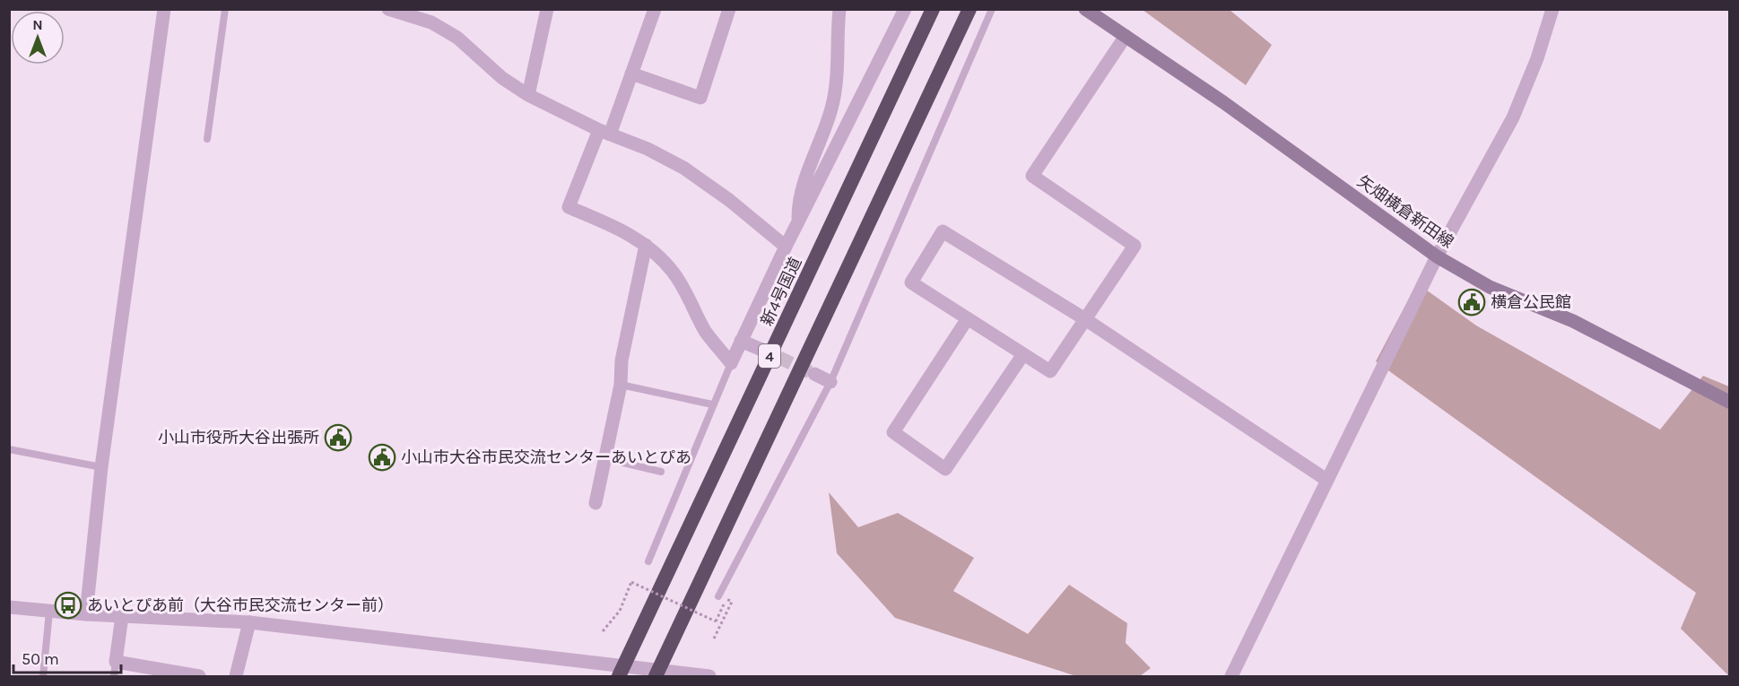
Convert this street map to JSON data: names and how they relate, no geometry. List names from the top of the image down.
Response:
{
  "streets": {
    "highway": ["新4号国道", "4"],
    "main road": ["矢畑横倉新田線"]
  },
  "places": {
    "public building": ["横倉公民館", "小山市役所大谷出張所", "小山市大谷市民交流センターあいとぴあ"],
    "bus stop": ["あいとぴあ前（大谷市民交流センター前）"]
  },
  "scale_bar": "50 m",
  "north": "top"
}
